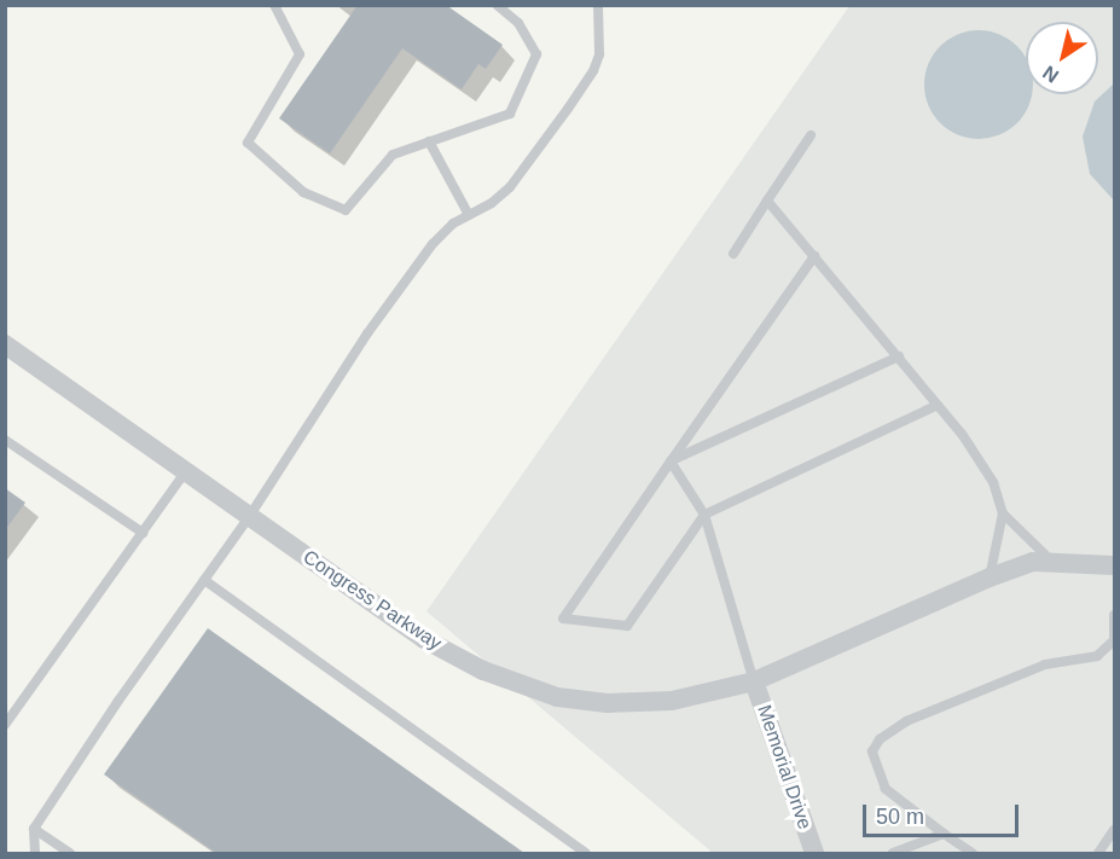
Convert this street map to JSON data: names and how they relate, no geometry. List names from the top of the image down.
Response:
{
  "streets": {
    "street": ["Congress Parkway", "Memorial Drive"]
  },
  "crossings": [
    ["Congress Parkway", "Memorial Drive"]
  ],
  "scale_bar": "50 m",
  "north": "bottom left"
}
